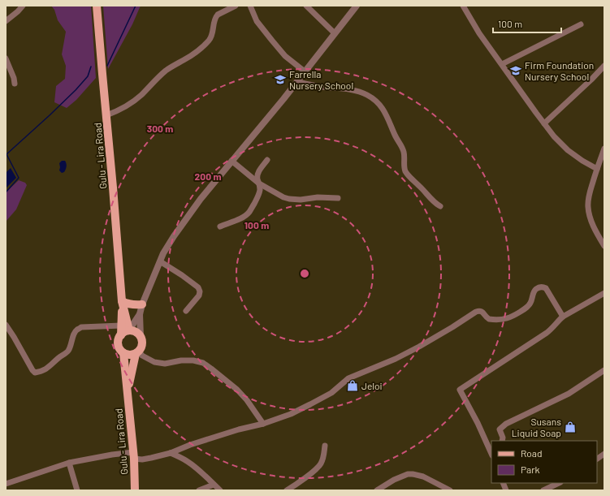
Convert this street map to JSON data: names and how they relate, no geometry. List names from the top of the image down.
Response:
{
  "streets": {
    "main road": ["Gulu - Lira Road"]
  },
  "places": {
    "school or university": ["Firm Foundation Nursery School", "Farrella Nursery School"],
    "shop": ["Jeloi", "Susans Liquid Soap"]
  },
  "legend": ["Road", "Park"],
  "scale_bar": "100 m",
  "rings": ["300 m", "200 m", "100 m"]
}
